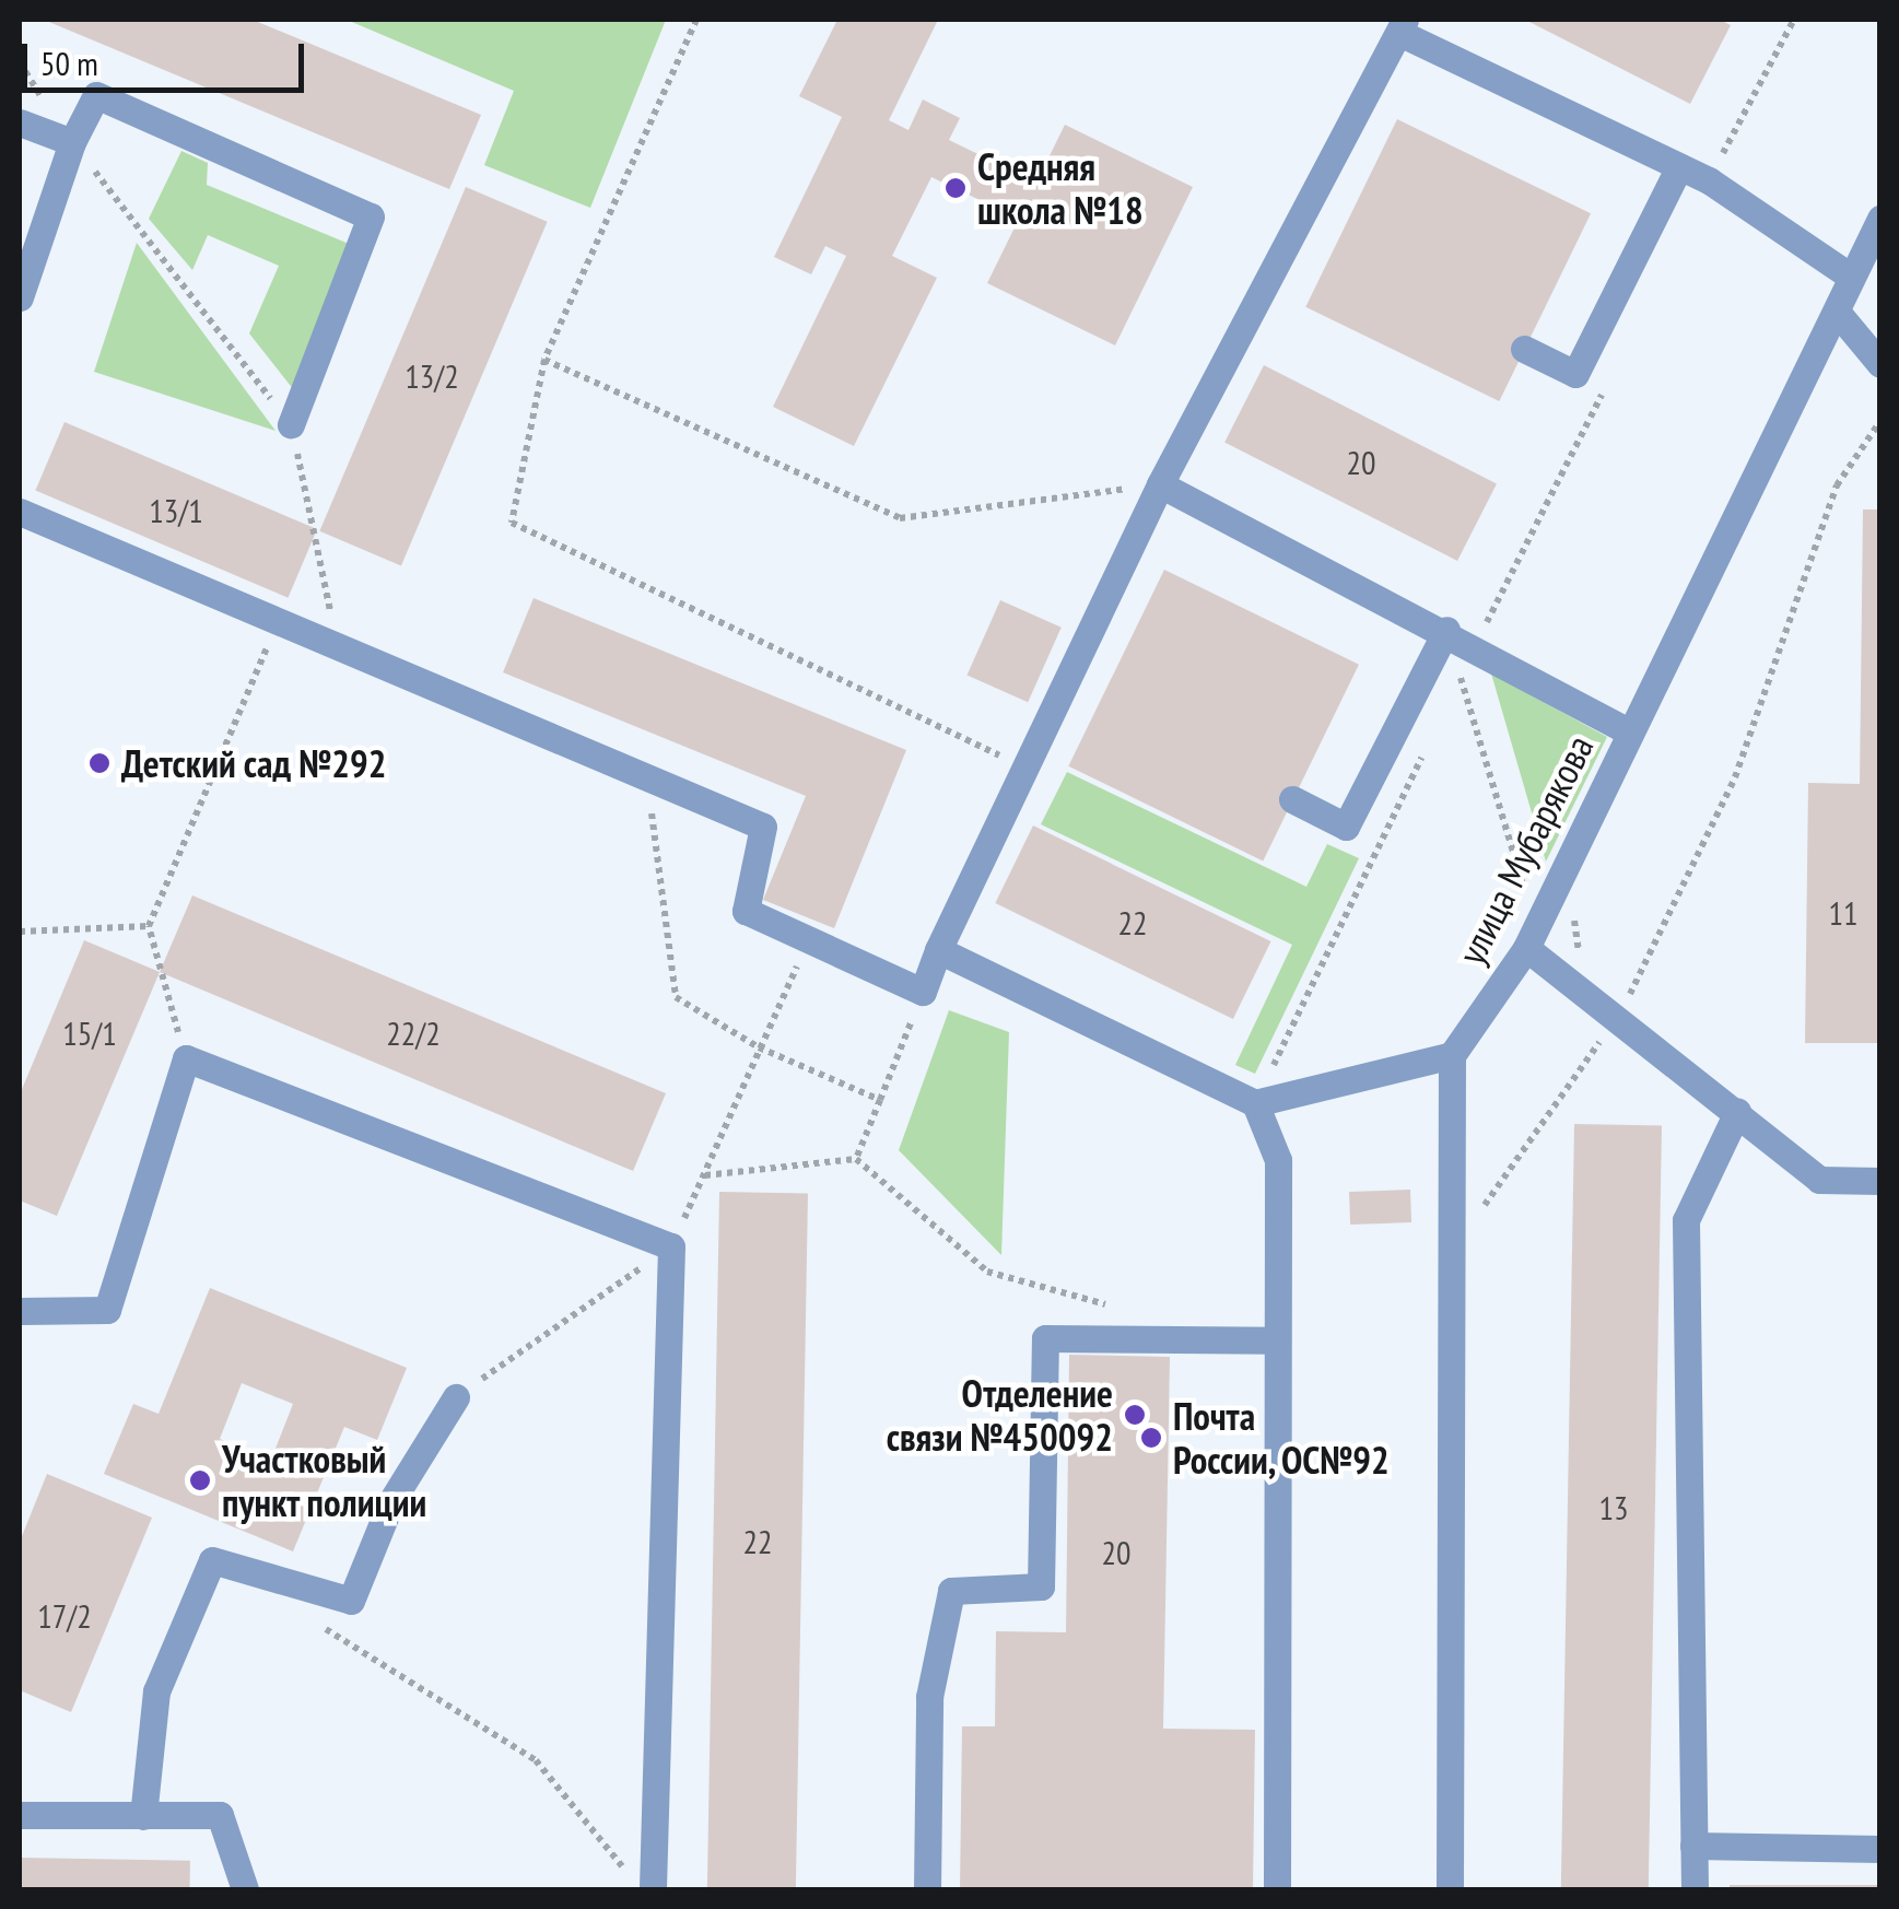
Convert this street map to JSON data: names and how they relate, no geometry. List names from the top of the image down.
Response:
{
  "streets": {
    "street": ["улица Мубарякова"]
  },
  "places": [
    "Средняя школа №18",
    "Детский сад №292",
    "Отделение связи №450092",
    "Почта России, ОС№92",
    "Участковый пункт полиции"
  ],
  "house_numbers": [
    "13/2",
    "20",
    "13/1",
    "11",
    "22",
    "15/1",
    "22/2",
    "13",
    "22",
    "20",
    "17/2"
  ],
  "scale_bar": "50 m"
}
